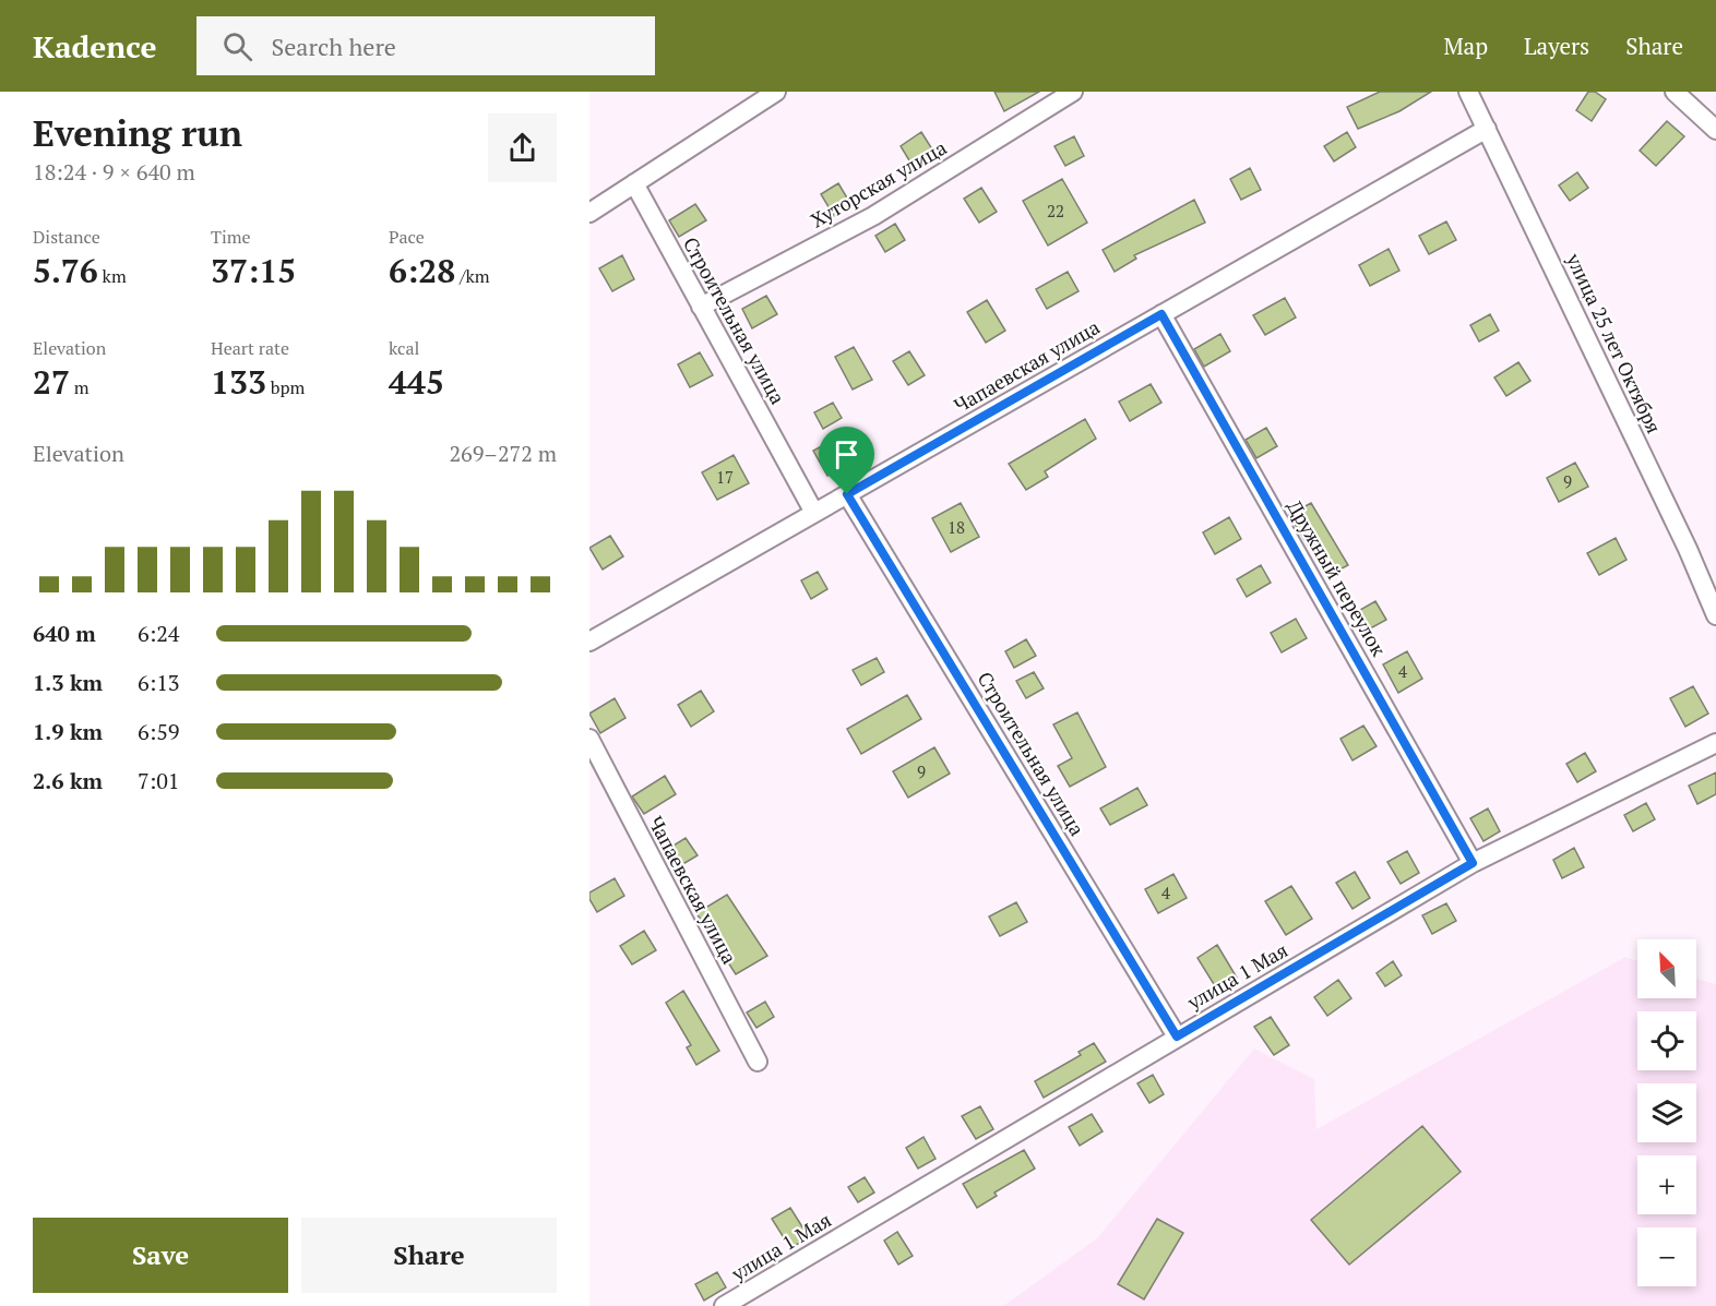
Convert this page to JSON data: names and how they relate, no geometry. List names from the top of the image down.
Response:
{
  "streets": {
    "street": [
      "Хуторская улица",
      "Строительная улица",
      "улица 25 лет Октября",
      "Чапаевская улица",
      "Дружный переулок",
      "улица 1 Мая"
    ]
  },
  "crossings": [
    ["Хуторская улица", "Строительная улица"],
    ["Строительная улица", "Чапаевская улица"],
    ["Строительная улица", "улица 1 Мая"],
    ["улица 25 лет Октября", "Чапаевская улица"],
    ["Чапаевская улица", "Дружный переулок"],
    ["Дружный переулок", "улица 1 Мая"]
  ],
  "house_numbers": [
    "22",
    "17",
    "9",
    "18",
    "4",
    "9",
    "4"
  ],
  "north": "top left",
  "page": {
    "header": "Kadence",
    "search": "Search here",
    "nav": ["Map", "Layers", "Share"],
    "heading": ["Evening run", "18:24 · 9 × 640 m"],
    "stats": [
      ["Distance", "5.76 km"],
      ["Time", "37:15"],
      ["Pace", "6:28 /km"],
      ["Elevation", "27 m"],
      ["Heart rate", "133 bpm"],
      ["kcal", "445"]
    ],
    "chart": ["Elevation", "269–272 m"],
    "list": [
      {
        "name": "640 m",
        "note": "6:24"
      },
      {
        "name": "1.3 km",
        "note": "6:13"
      },
      {
        "name": "1.9 km",
        "note": "6:59"
      },
      {
        "name": "2.6 km",
        "note": "7:01"
      }
    ],
    "map_buttons": ["+", "−"],
    "buttons": ["Save", "Share"]
  }
}
